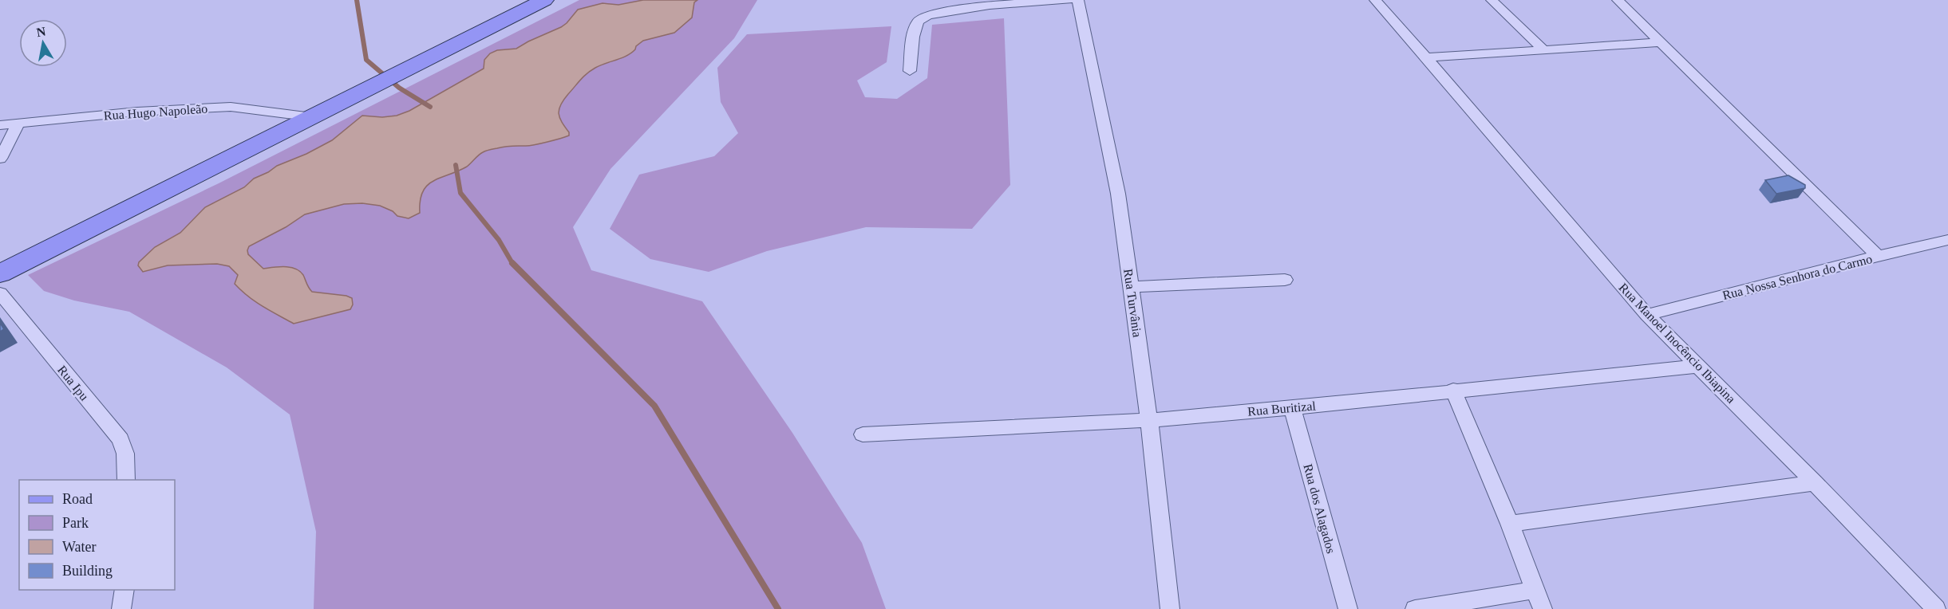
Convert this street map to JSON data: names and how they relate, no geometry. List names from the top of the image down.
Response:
{
  "streets": {
    "street": [
      "Rua Hugo Napoleão",
      "Rua Nossa Senhora do Carmo",
      "Rua Turvânia",
      "Rua Manoel Inocêncio Ibiapina",
      "Rua Ipu",
      "Rua Buritizal",
      "Rua dos Alagados"
    ]
  },
  "crossings": [
    ["Rua Nossa Senhora do Carmo", "Rua Manoel Inocêncio Ibiapina"],
    ["Rua Turvânia", "Rua Buritizal"],
    ["Rua Manoel Inocêncio Ibiapina", "Rua Buritizal"],
    ["Rua Buritizal", "Rua dos Alagados"]
  ],
  "legend": [
    "Road",
    "Park",
    "Water",
    "Building"
  ],
  "north": "top"
}
